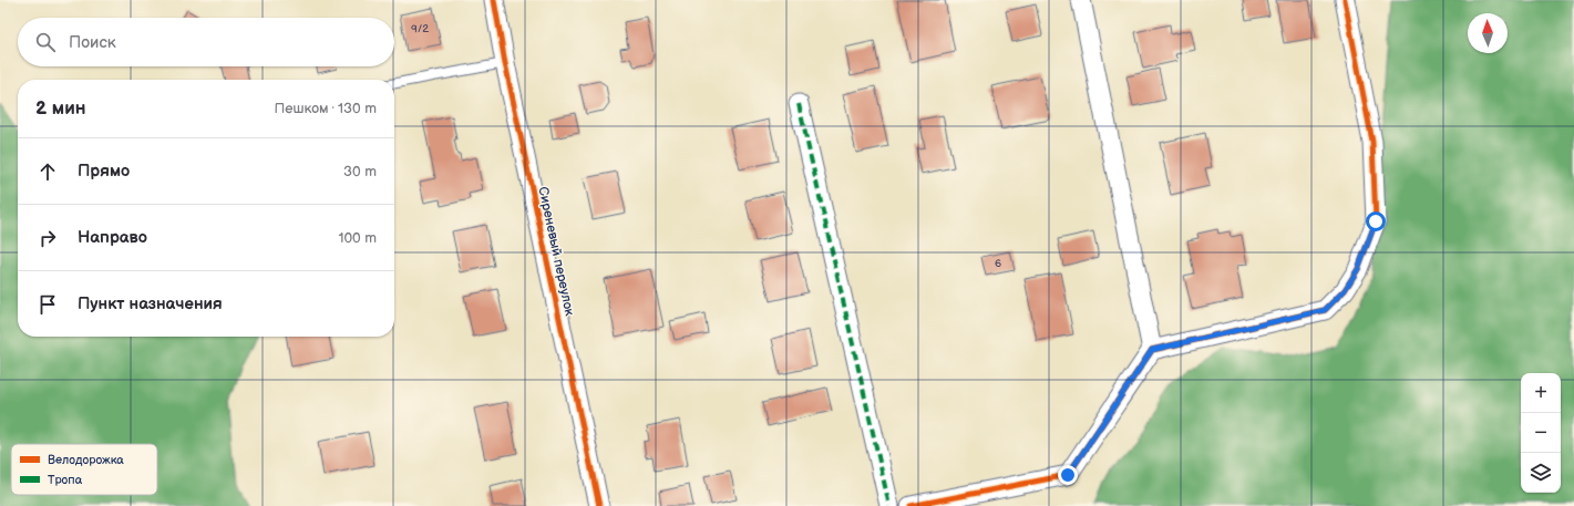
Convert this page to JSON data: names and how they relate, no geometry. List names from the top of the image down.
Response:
{
  "streets": {
    "street": ["Сиреневый переулок"]
  },
  "house_numbers": ["9/2", "6"],
  "legend": ["Велодорожка", "Тропа"],
  "north": "top",
  "page": {
    "search": "Поиск",
    "heading": ["2 мин", "Пешком · 130 m"],
    "list": [
      ["Прямо", "30 m"],
      ["Направо", "100 m"],
      "Пункт назначения"
    ],
    "map_buttons": ["+", "−"]
  }
}
